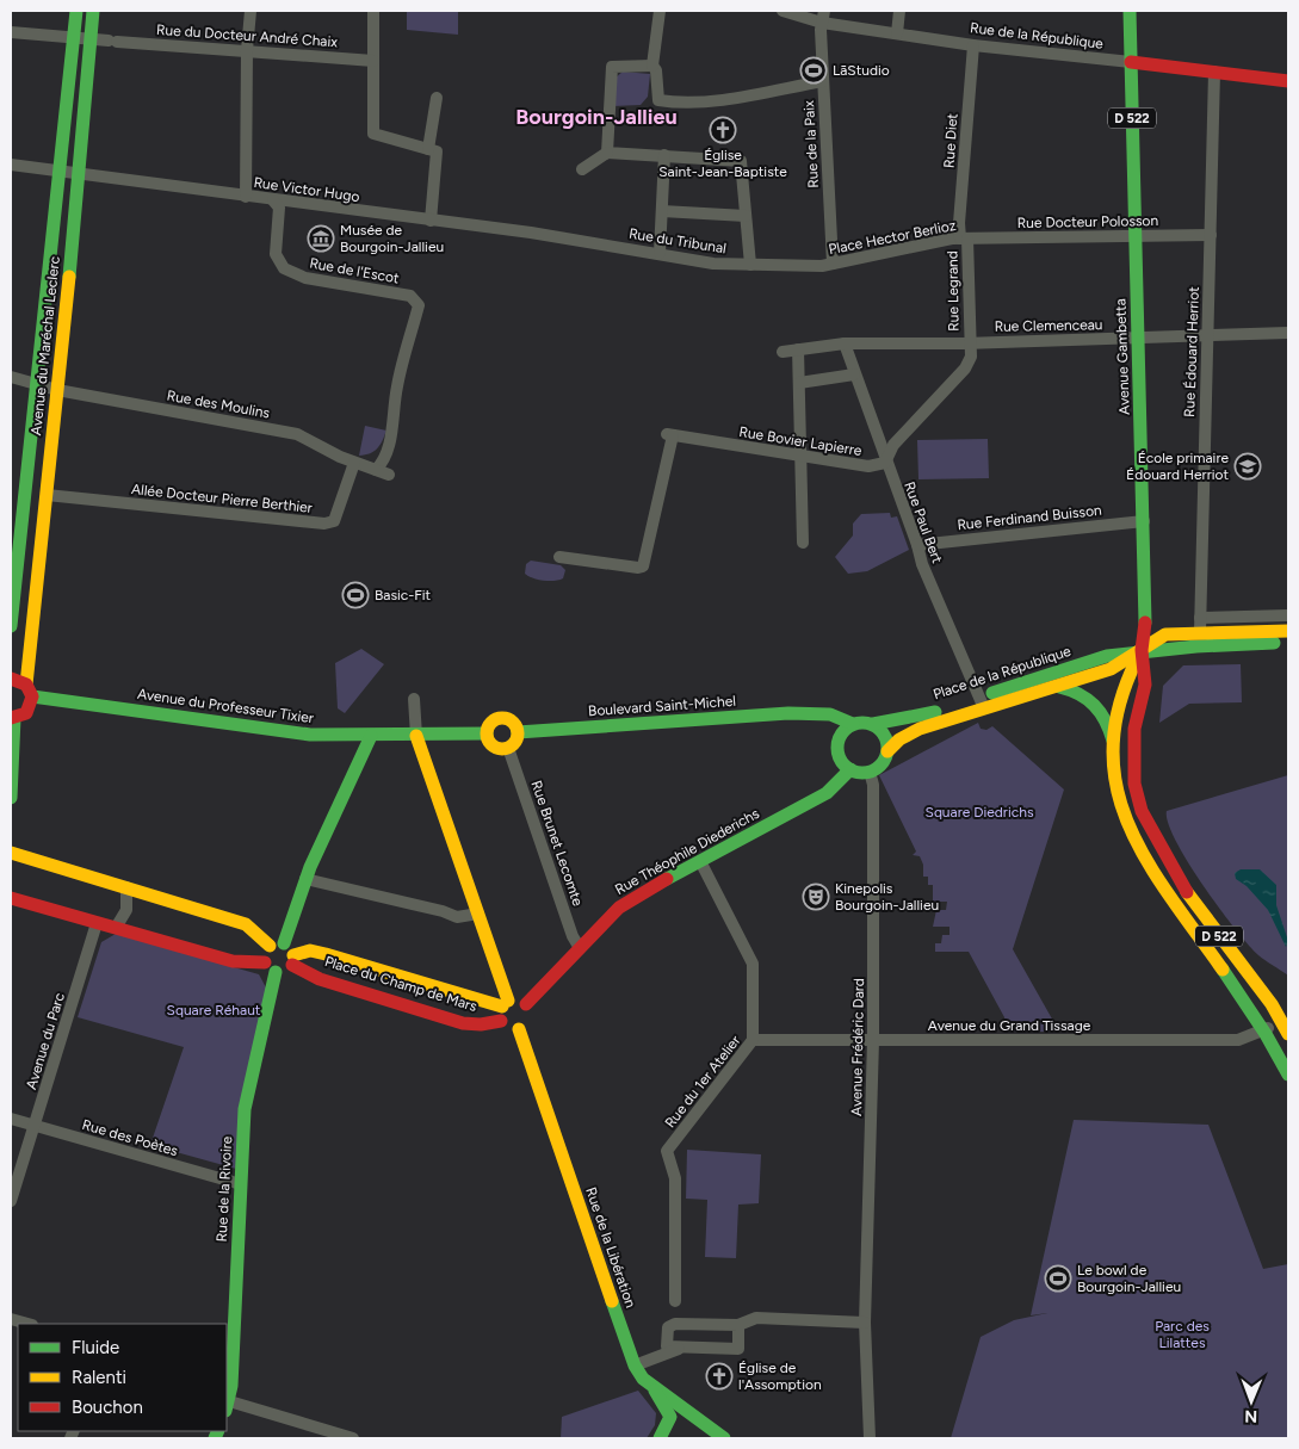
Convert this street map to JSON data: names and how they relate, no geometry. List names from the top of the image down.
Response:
{
  "streets": {
    "street": [
      "Rue du Docteur André Chaix",
      "Rue de la République",
      "D 522",
      "Rue Diet",
      "Rue de la Paix",
      "Rue Victor Hugo",
      "Rue Docteur Polosson",
      "Place Hector Berlioz",
      "Rue du Tribunal",
      "Rue de l'Escot",
      "Rue Legrand",
      "Rue Clemenceau",
      "Avenue du Maréchal Leclerc",
      "Rue Édouard Herriot",
      "Avenue Gambetta",
      "Rue des Moulins",
      "Rue Bovier Lapierre",
      "Allée Docteur Pierre Berthier",
      "Rue Ferdinand Buisson",
      "Rue Paul Bert",
      "Place de la République",
      "Avenue du Professeur Tixier",
      "Boulevard Saint-Michel",
      "Rue Brunet Lecomte",
      "Rue Théophile Diederichs",
      "Place du Champ de Mars",
      "Avenue du Grand Tissage",
      "Avenue du Parc",
      "Avenue Frédéric Dard",
      "Rue du 1er Atelier",
      "Rue des Poètes",
      "Rue de la Rivoire",
      "Rue de la Libération"
    ]
  },
  "crossings": [
    ["Rue du Docteur André Chaix", "Avenue du Maréchal Leclerc"],
    ["Rue de la République", "D 522"],
    ["Rue de la République", "Rue Diet"],
    ["Rue de la République", "Rue de la Paix"],
    ["Rue de la République", "Rue Édouard Herriot"],
    ["Rue de la République", "Avenue Gambetta"],
    ["D 522", "Avenue Gambetta"],
    ["D 522", "Place de la République"],
    ["D 522", "Avenue du Grand Tissage"],
    ["Rue Diet", "Rue Docteur Polosson"],
    ["Rue Diet", "Place Hector Berlioz"],
    ["Rue Diet", "Rue Legrand"],
    ["Rue de la Paix", "Place Hector Berlioz"],
    ["Rue de la Paix", "Rue du Tribunal"],
    ["Rue Victor Hugo", "Rue du Tribunal"],
    ["Rue Victor Hugo", "Rue de l'Escot"],
    ["Rue Victor Hugo", "Avenue du Maréchal Leclerc"],
    ["Rue Docteur Polosson", "Place Hector Berlioz"],
    ["Rue Docteur Polosson", "Rue Legrand"],
    ["Rue Docteur Polosson", "Rue Édouard Herriot"],
    ["Rue Docteur Polosson", "Avenue Gambetta"],
    ["Place Hector Berlioz", "Rue du Tribunal"],
    ["Place Hector Berlioz", "Rue Legrand"],
    ["Rue de l'Escot", "Rue des Moulins"],
    ["Rue Legrand", "Rue Clemenceau"],
    ["Rue Clemenceau", "Rue Édouard Herriot"],
    ["Rue Clemenceau", "Avenue Gambetta"],
    ["Rue Clemenceau", "Rue Paul Bert"],
    ["Avenue du Maréchal Leclerc", "Rue des Moulins"],
    ["Avenue du Maréchal Leclerc", "Allée Docteur Pierre Berthier"],
    ["Avenue du Maréchal Leclerc", "Avenue du Professeur Tixier"],
    ["Rue Édouard Herriot", "Place de la République"],
    ["Avenue Gambetta", "Rue Ferdinand Buisson"],
    ["Avenue Gambetta", "Place de la République"],
    ["Rue des Moulins", "Allée Docteur Pierre Berthier"],
    ["Rue Bovier Lapierre", "Rue Paul Bert"],
    ["Rue Ferdinand Buisson", "Rue Paul Bert"],
    ["Rue Paul Bert", "Place de la République"],
    ["Place de la République", "Boulevard Saint-Michel"],
    ["Place de la République", "Rue Théophile Diederichs"],
    ["Place de la République", "Avenue Frédéric Dard"],
    ["Avenue du Professeur Tixier", "Boulevard Saint-Michel"],
    ["Avenue du Professeur Tixier", "Rue Brunet Lecomte"],
    ["Boulevard Saint-Michel", "Rue Brunet Lecomte"],
    ["Boulevard Saint-Michel", "Rue Théophile Diederichs"],
    ["Boulevard Saint-Michel", "Avenue Frédéric Dard"],
    ["Rue Brunet Lecomte", "Rue Théophile Diederichs"],
    ["Rue Théophile Diederichs", "Place du Champ de Mars"],
    ["Rue Théophile Diederichs", "Avenue Frédéric Dard"],
    ["Rue Théophile Diederichs", "Rue du 1er Atelier"],
    ["Rue Théophile Diederichs", "Rue de la Libération"],
    ["Place du Champ de Mars", "Rue de la Rivoire"],
    ["Place du Champ de Mars", "Rue de la Libération"],
    ["Avenue du Grand Tissage", "Avenue Frédéric Dard"],
    ["Avenue du Grand Tissage", "Rue du 1er Atelier"],
    ["Avenue du Parc", "Rue des Poètes"],
    ["Rue des Poètes", "Rue de la Rivoire"]
  ],
  "districts": ["Bourgoin-Jallieu"],
  "parks": ["Square Diedrichs", "Square Réhaut", "Parc des Lilattes"],
  "places": {
    "sports": ["LāStudio", "Basic-Fit", "Le bowl de Bourgoin-Jallieu"],
    "church": ["Église Saint-Jean-Baptiste", "Église de l'Assomption"],
    "museum": ["Musée de Bourgoin-Jallieu"],
    "school or university": ["École primaire Édouard Herriot"],
    "theatre": ["Kinepolis Bourgoin-Jallieu"]
  },
  "legend": ["Fluide", "Ralenti", "Bouchon"],
  "north": "bottom"
}
